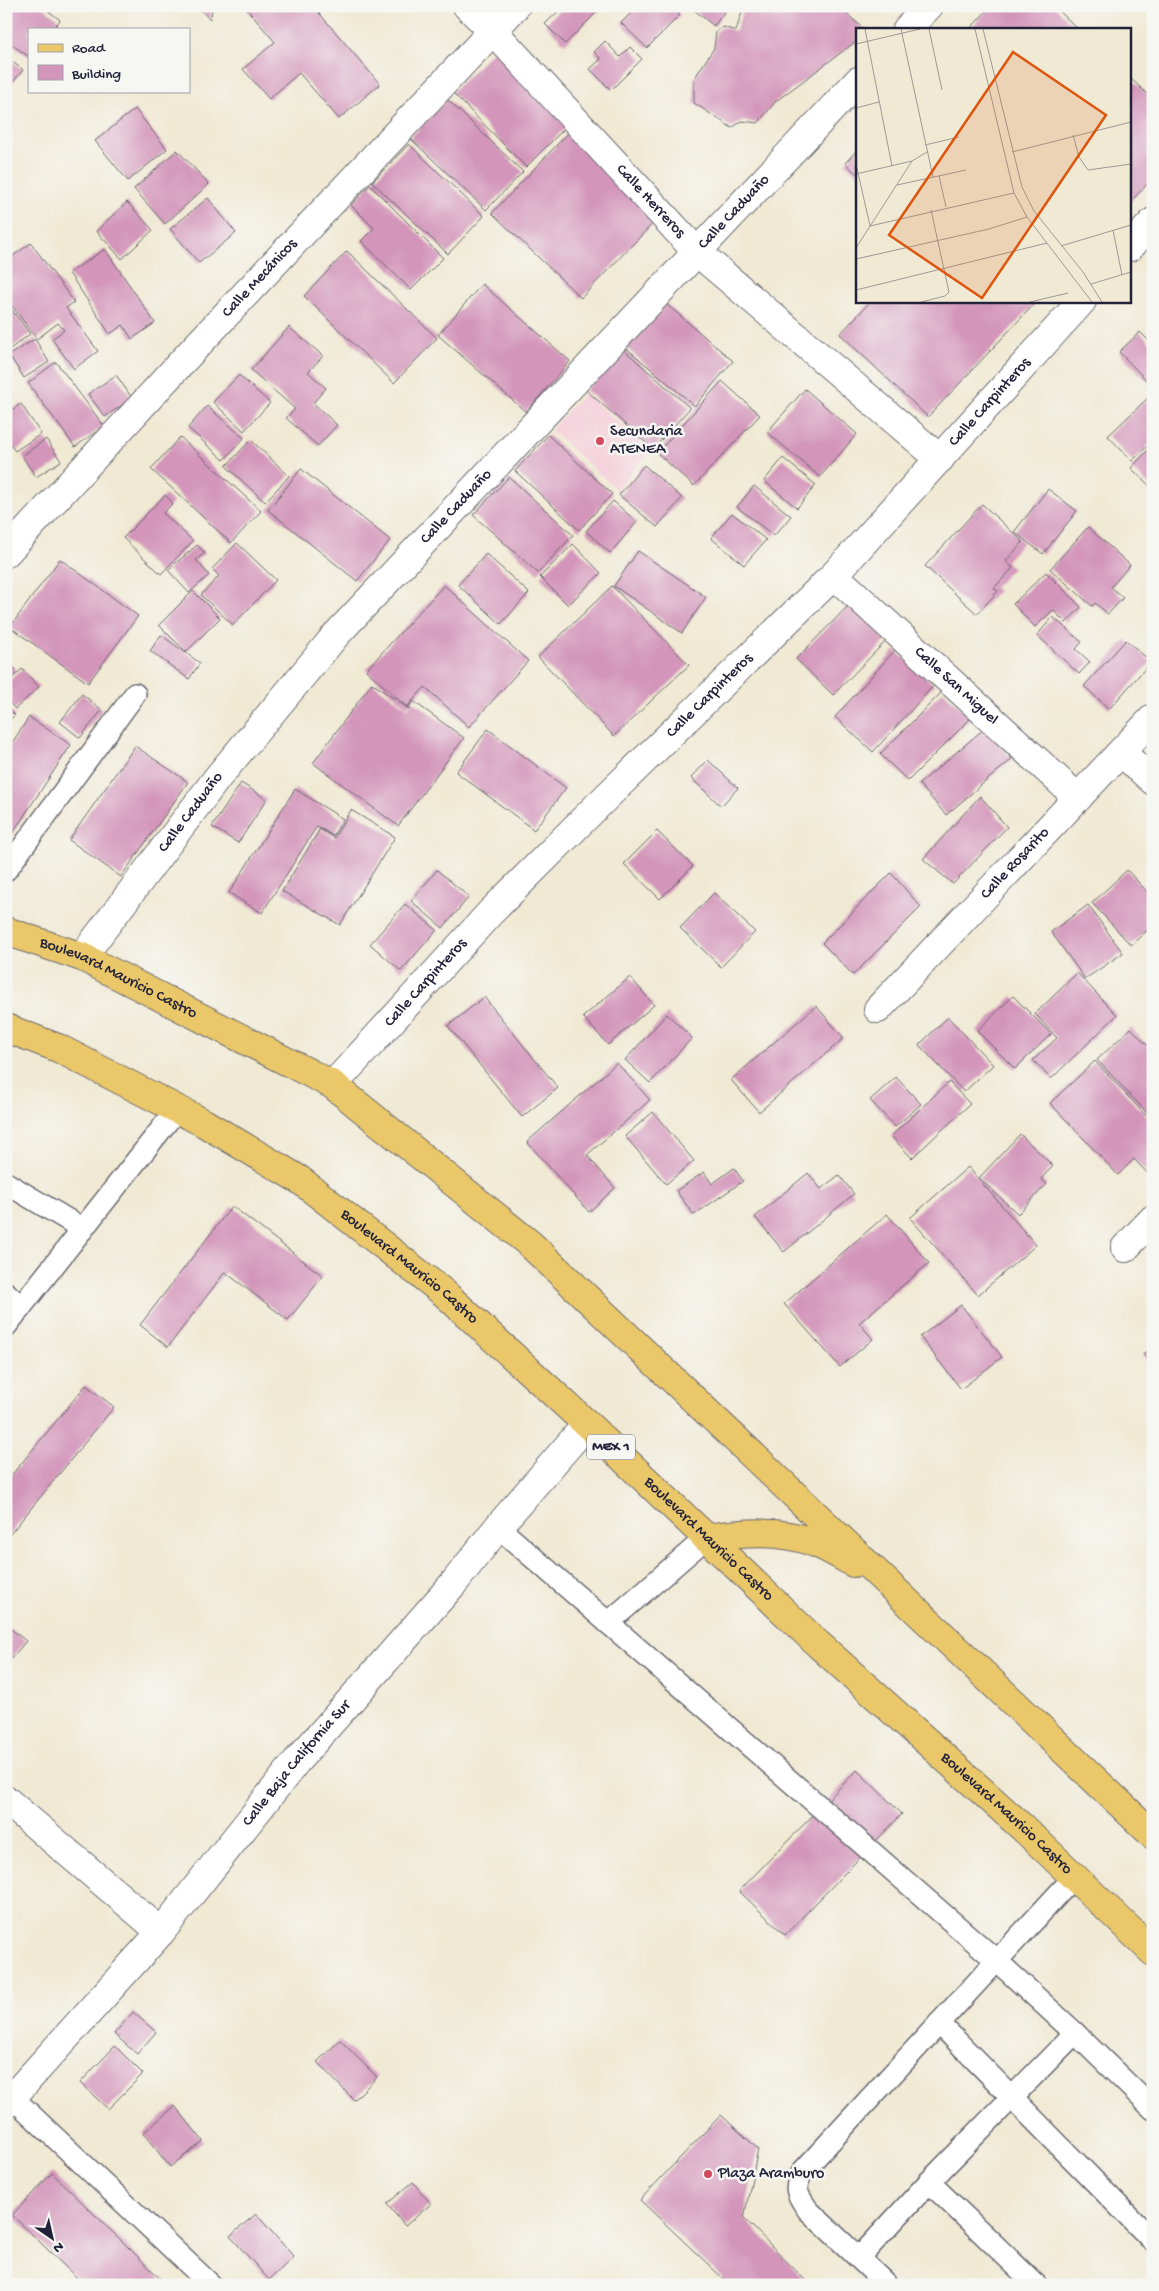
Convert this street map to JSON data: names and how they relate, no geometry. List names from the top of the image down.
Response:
{
  "streets": {
    "main road": ["Boulevard Mauricio Castro", "MEX 1"],
    "street": [
      "Calle Herreros",
      "Calle Caduaño",
      "Calle Mecánicos",
      "Calle Carpinteros",
      "Calle San Miguel",
      "Calle Rosarito",
      "Calle Baja California Sur"
    ]
  },
  "crossings": [
    ["Calle Herreros", "Calle Caduaño"],
    ["Calle Herreros", "Calle Mecánicos"],
    ["Calle Herreros", "Calle Carpinteros"],
    ["Calle Caduaño", "Boulevard Mauricio Castro"],
    ["Calle Carpinteros", "Calle San Miguel"],
    ["Calle Carpinteros", "Boulevard Mauricio Castro"],
    ["Calle San Miguel", "Calle Rosarito"],
    ["Boulevard Mauricio Castro", "Calle Baja California Sur"]
  ],
  "places": ["Secundaria ATENEA", "Plaza Aramburo"],
  "legend": ["Road", "Building"],
  "north": "bottom right"
}
